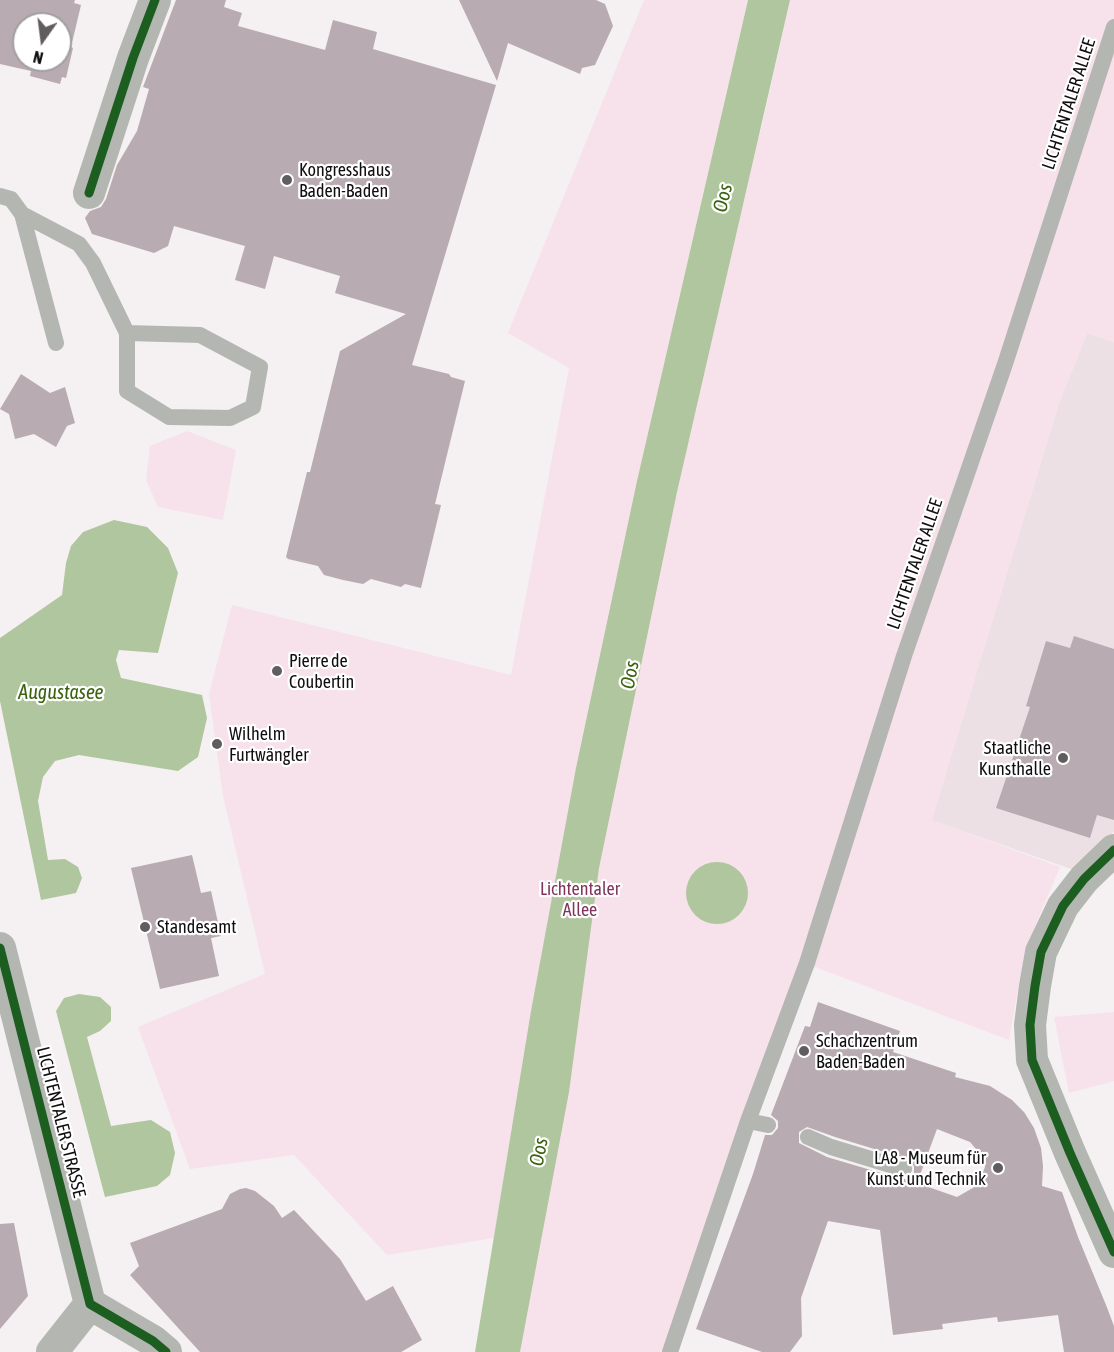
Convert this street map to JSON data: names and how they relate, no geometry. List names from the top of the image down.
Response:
{
  "streets": {
    "street": ["LICHTENTALER STRASSE"],
    "lane": ["LICHTENTALER ALLEE"]
  },
  "water": ["Oos", "Augustasee"],
  "parks": ["Lichtentaler Allee"],
  "places": [
    "Kongresshaus Baden-Baden",
    "Pierre de Coubertin",
    "Wilhelm Furtwängler",
    "Staatliche Kunsthalle",
    "Standesamt",
    "Schachzentrum Baden-Baden",
    "LA8 - Museum für Kunst und Technik"
  ],
  "north": "bottom"
}
